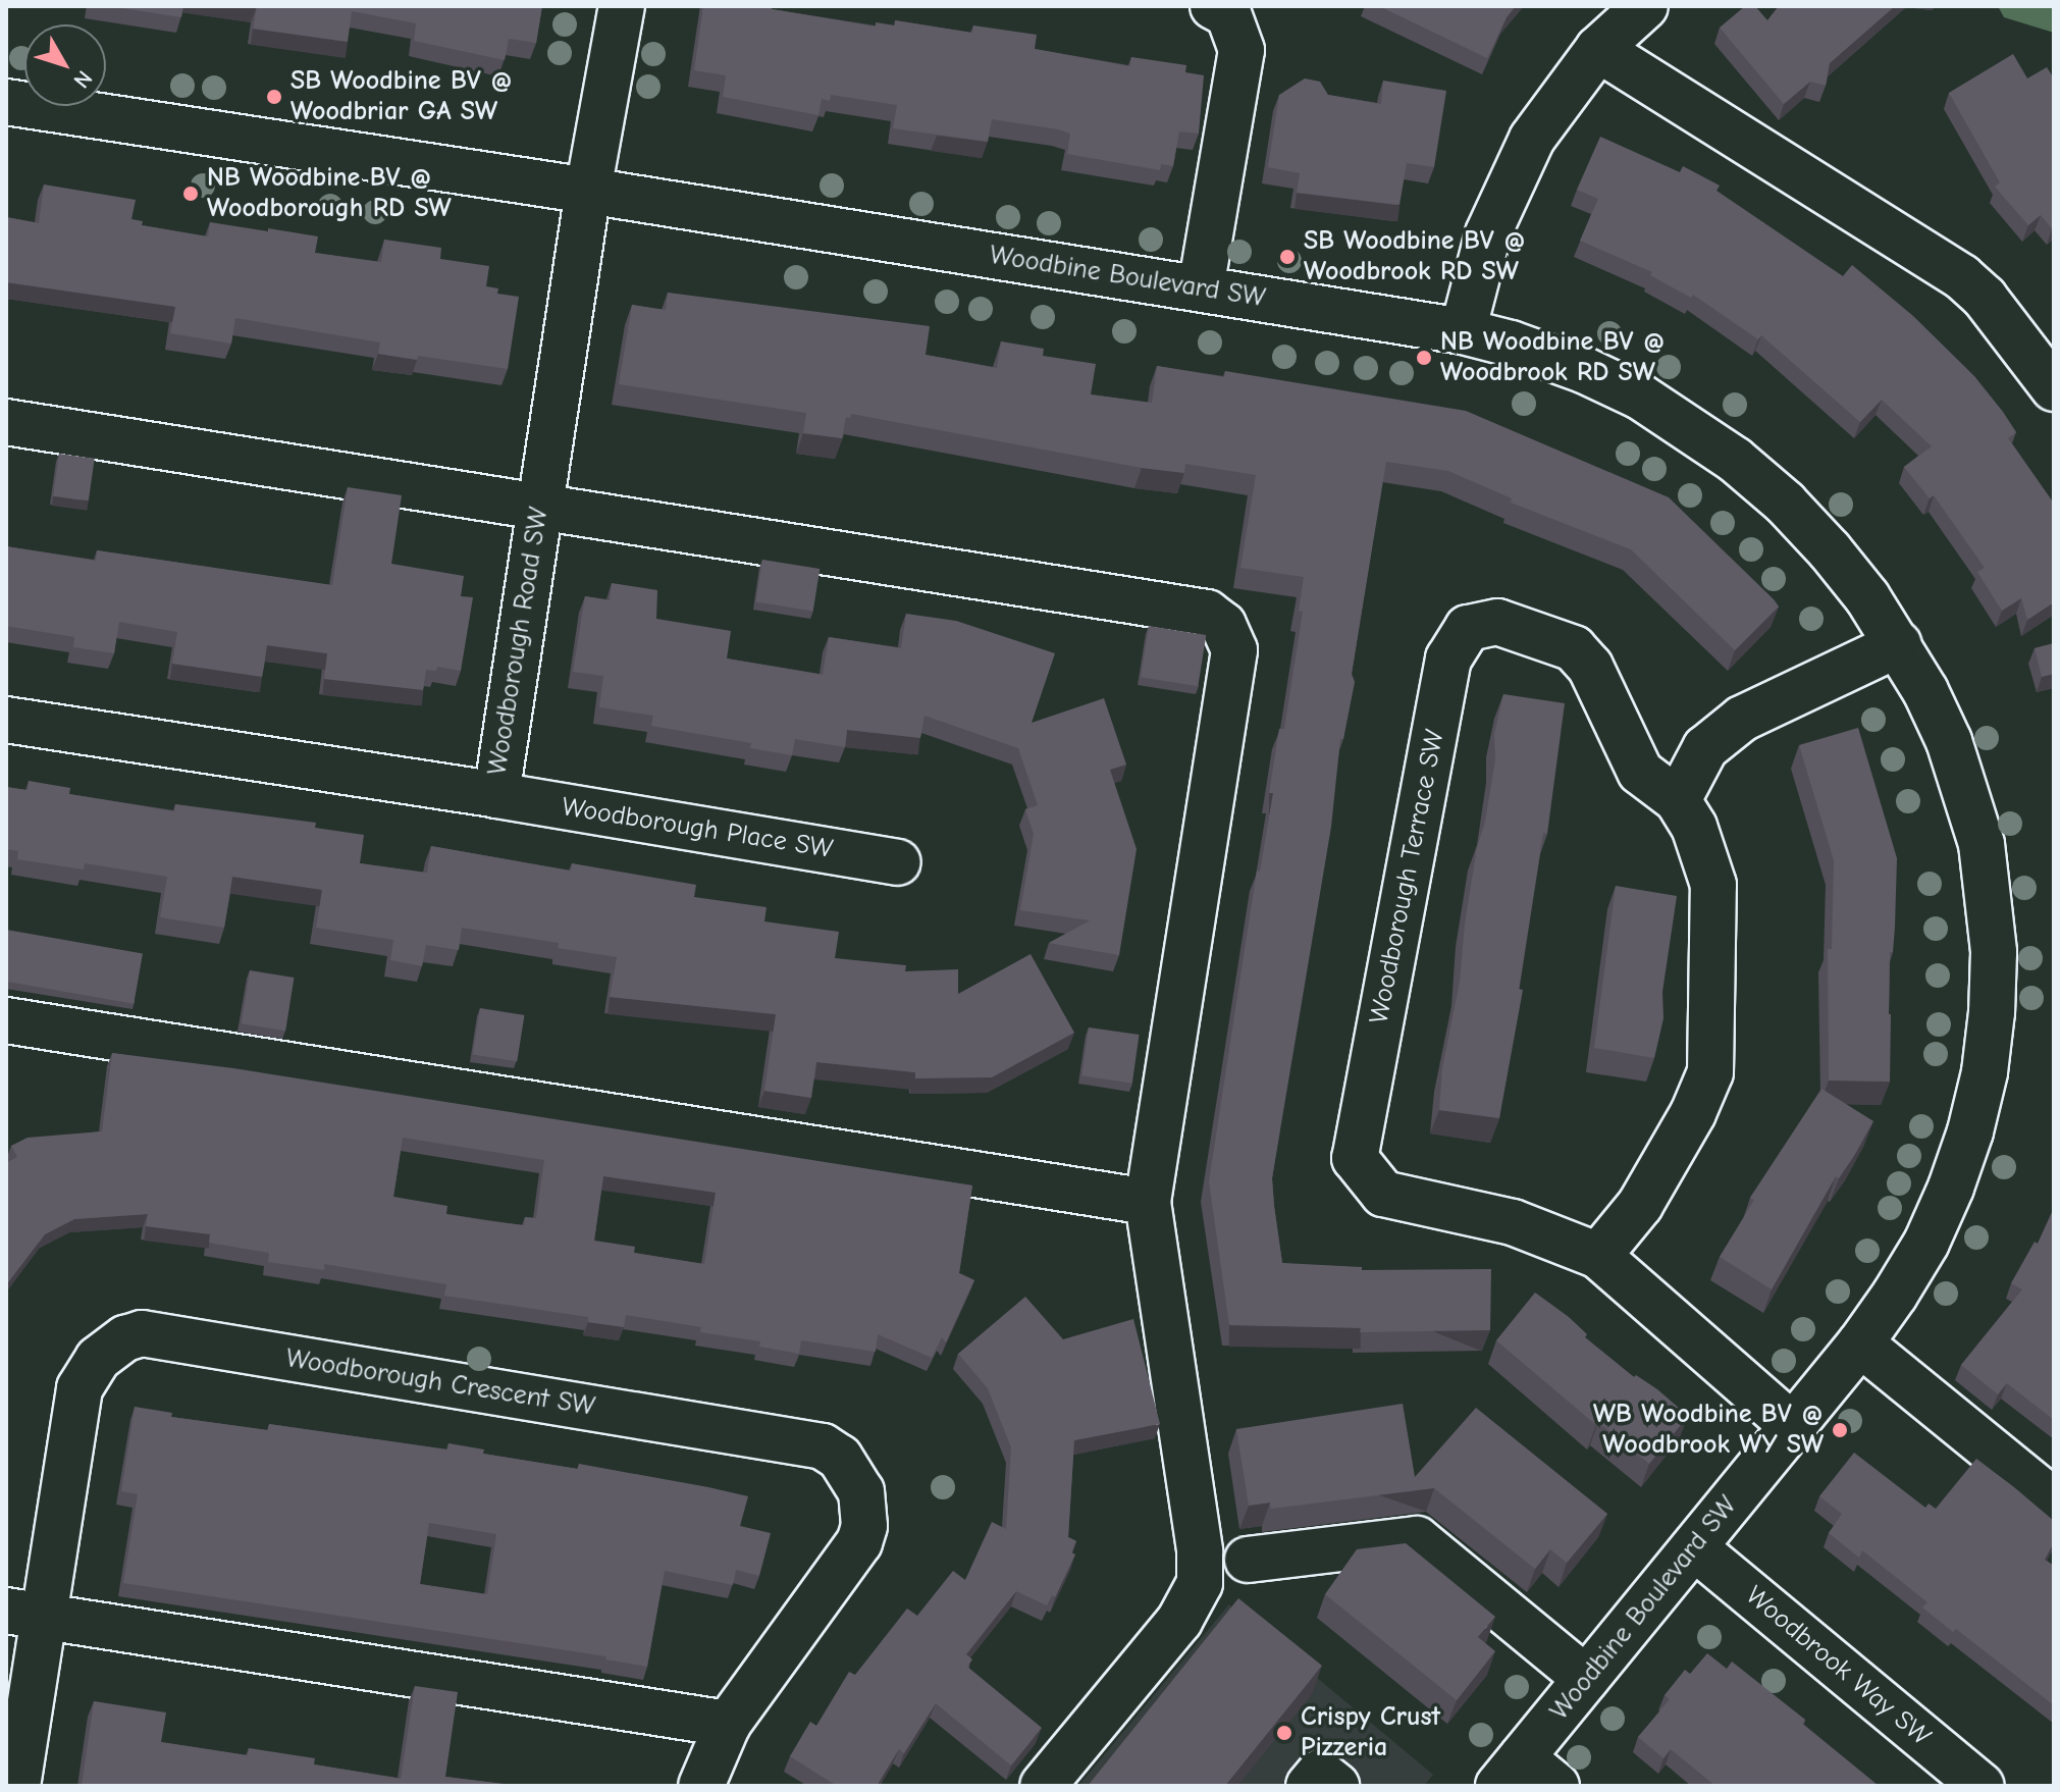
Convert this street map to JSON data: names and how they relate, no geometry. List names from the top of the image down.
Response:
{
  "streets": {
    "street": [
      "Woodbine Boulevard SW",
      "Woodborough Road SW",
      "Woodborough Place SW",
      "Woodborough Terrace SW",
      "Woodborough Crescent SW",
      "Woodbrook Way SW"
    ]
  },
  "crossings": [
    ["Woodbine Boulevard SW", "Woodborough Road SW"],
    ["Woodbine Boulevard SW", "Woodborough Terrace SW"],
    ["Woodbine Boulevard SW", "Woodbrook Way SW"],
    ["Woodborough Road SW", "Woodborough Place SW"]
  ],
  "places": [
    "SB Woodbine BV @ Woodbriar GA SW",
    "NB Woodbine BV @ Woodborough RD SW",
    "SB Woodbine BV @ Woodbrook RD SW",
    "NB Woodbine BV @ Woodbrook RD SW",
    "WB Woodbine BV @ Woodbrook WY SW",
    "Crispy Crust Pizzeria"
  ],
  "north": "bottom right"
}
